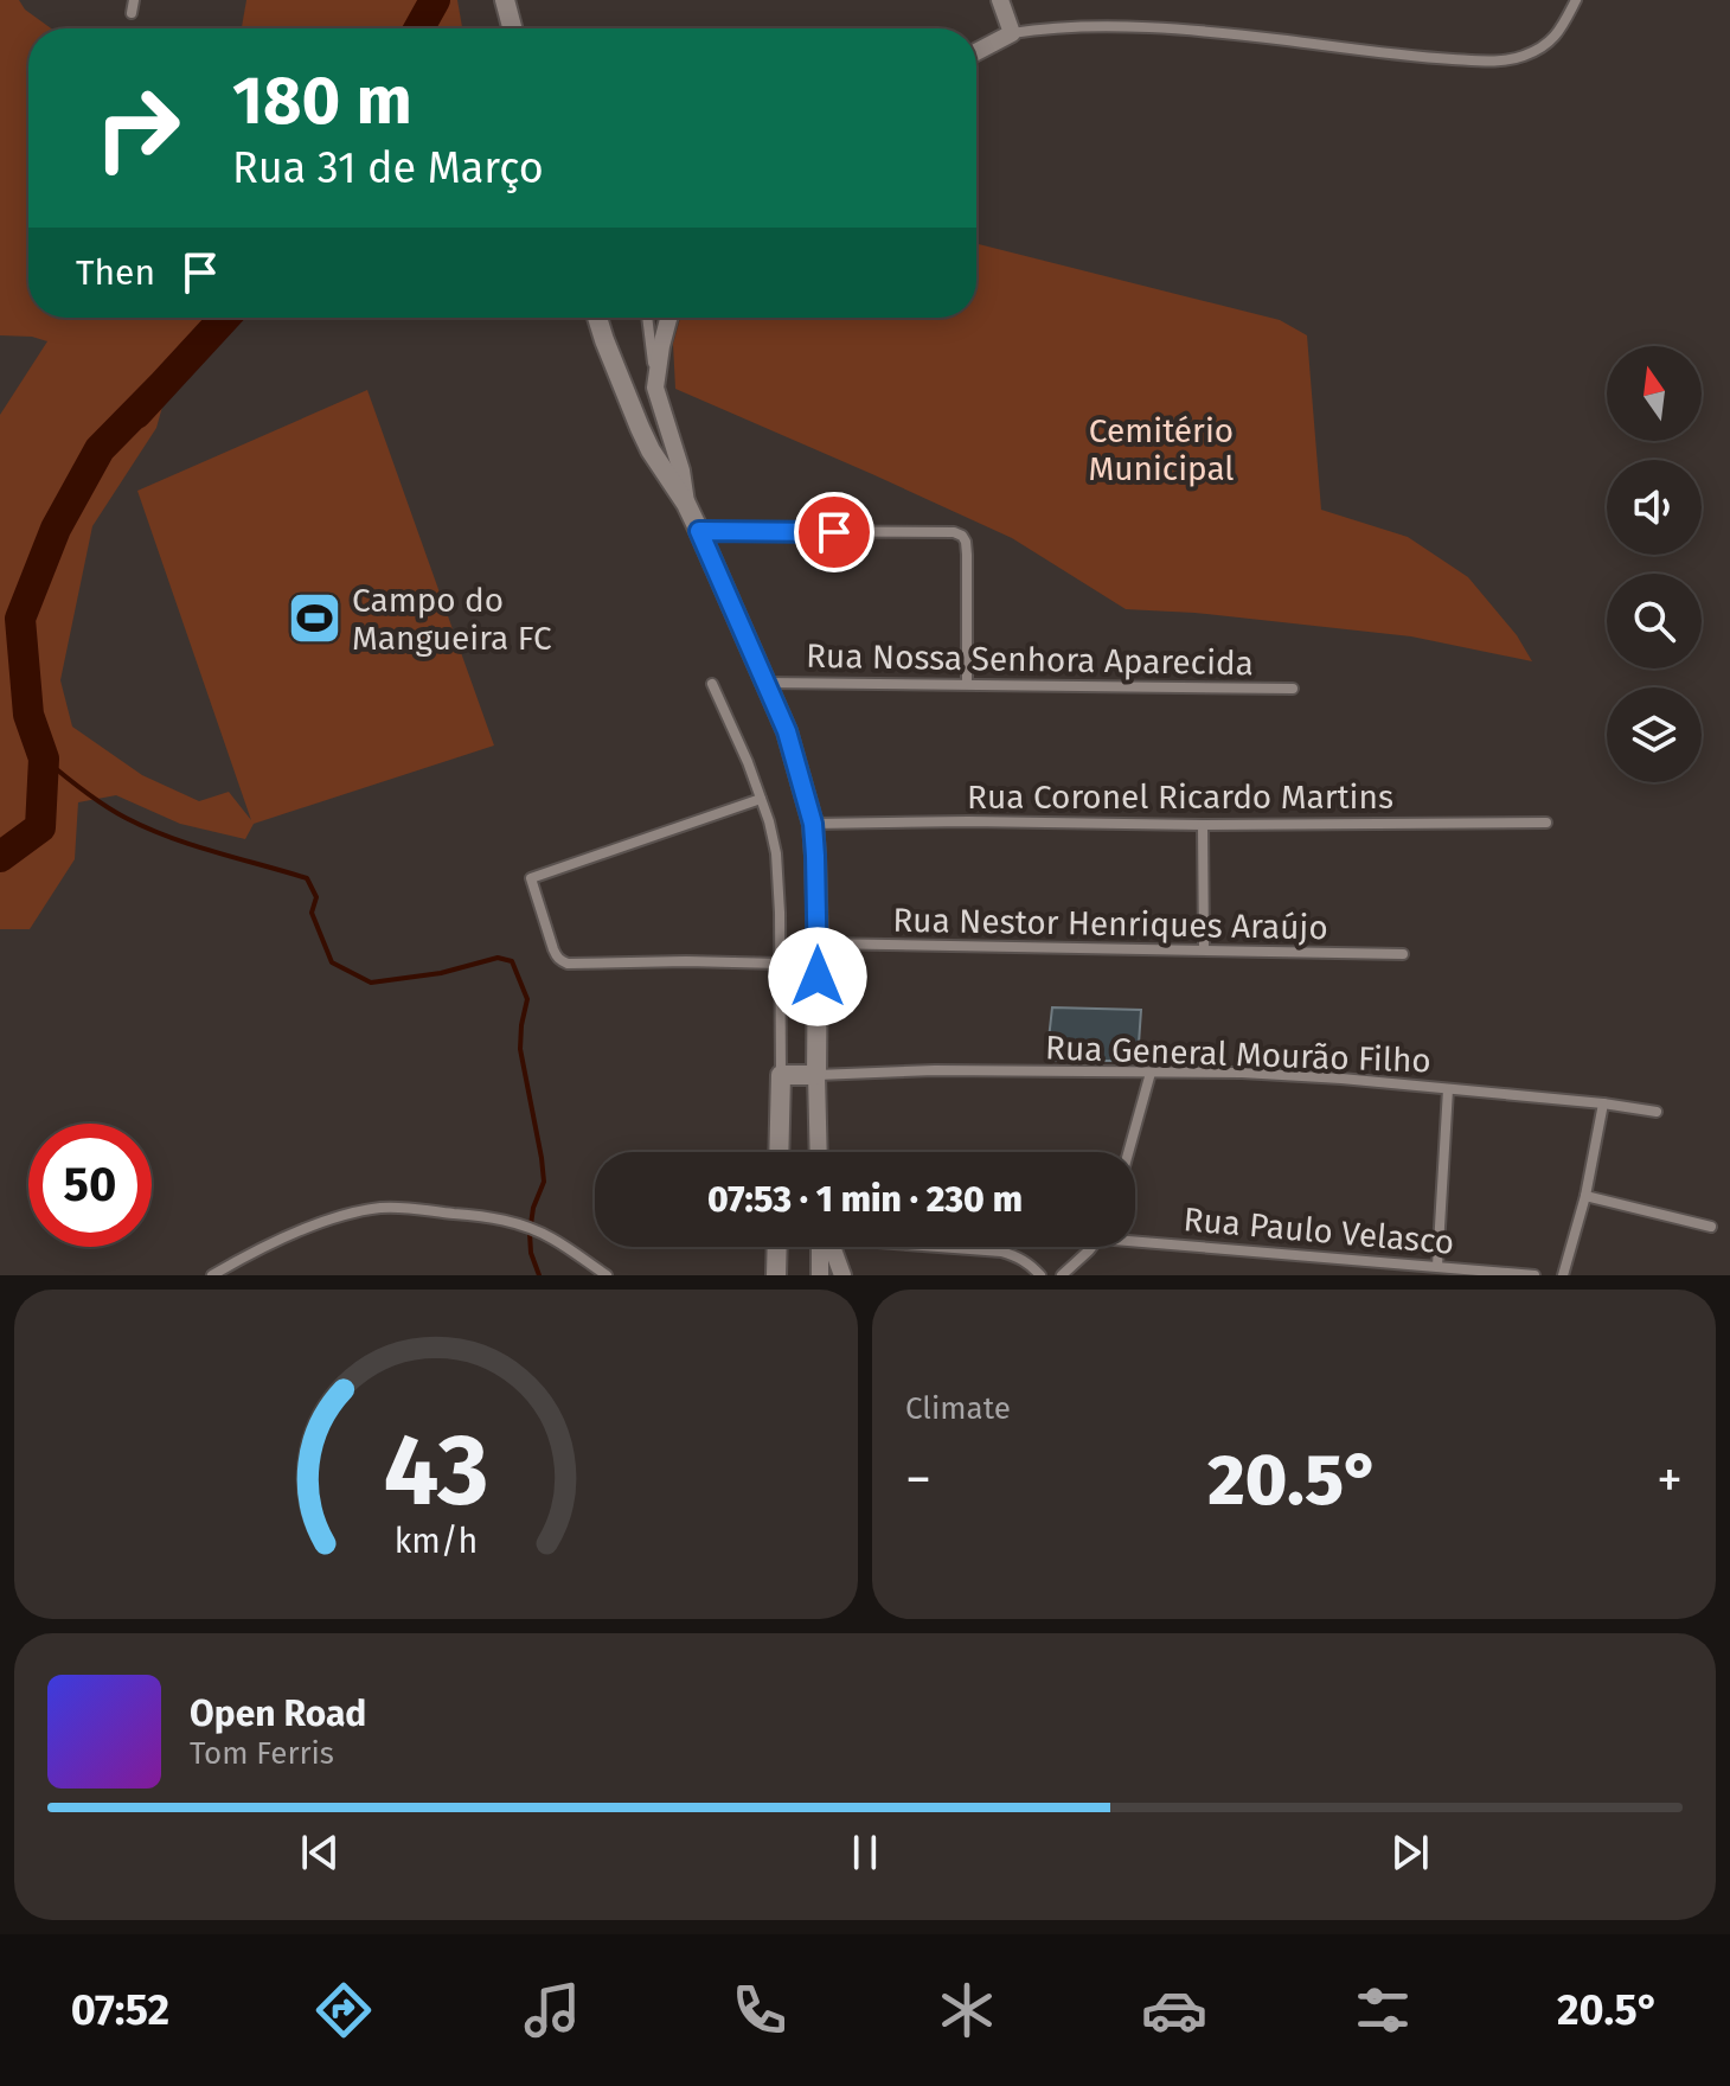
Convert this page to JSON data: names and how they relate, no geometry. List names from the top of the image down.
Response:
{
  "streets": {
    "street": [
      "Rua Nossa Senhora Aparecida",
      "Rua Coronel Ricardo Martins",
      "Rua Nestor Henriques Araújo",
      "Rua General Mourão Filho",
      "Rua Paulo Velasco"
    ]
  },
  "parks": ["Cemitério Municipal"],
  "places": {
    "sports": ["Campo do Mangueira FC"]
  },
  "north": "top",
  "page": {
    "turn": ["180 m", "Rua 31 de Março"],
    "then": "Then",
    "limit": "50",
    "trip": "07:53 · 1 min · 230 m",
    "tile": "Climate",
    "heat": ["−", "20.5°", "+"],
    "song": ["Open Road", "Tom Ferris"],
    "tabs": ["07:52", "20.5°"],
    "gauge": ["43", "km/h"]
  }
}
